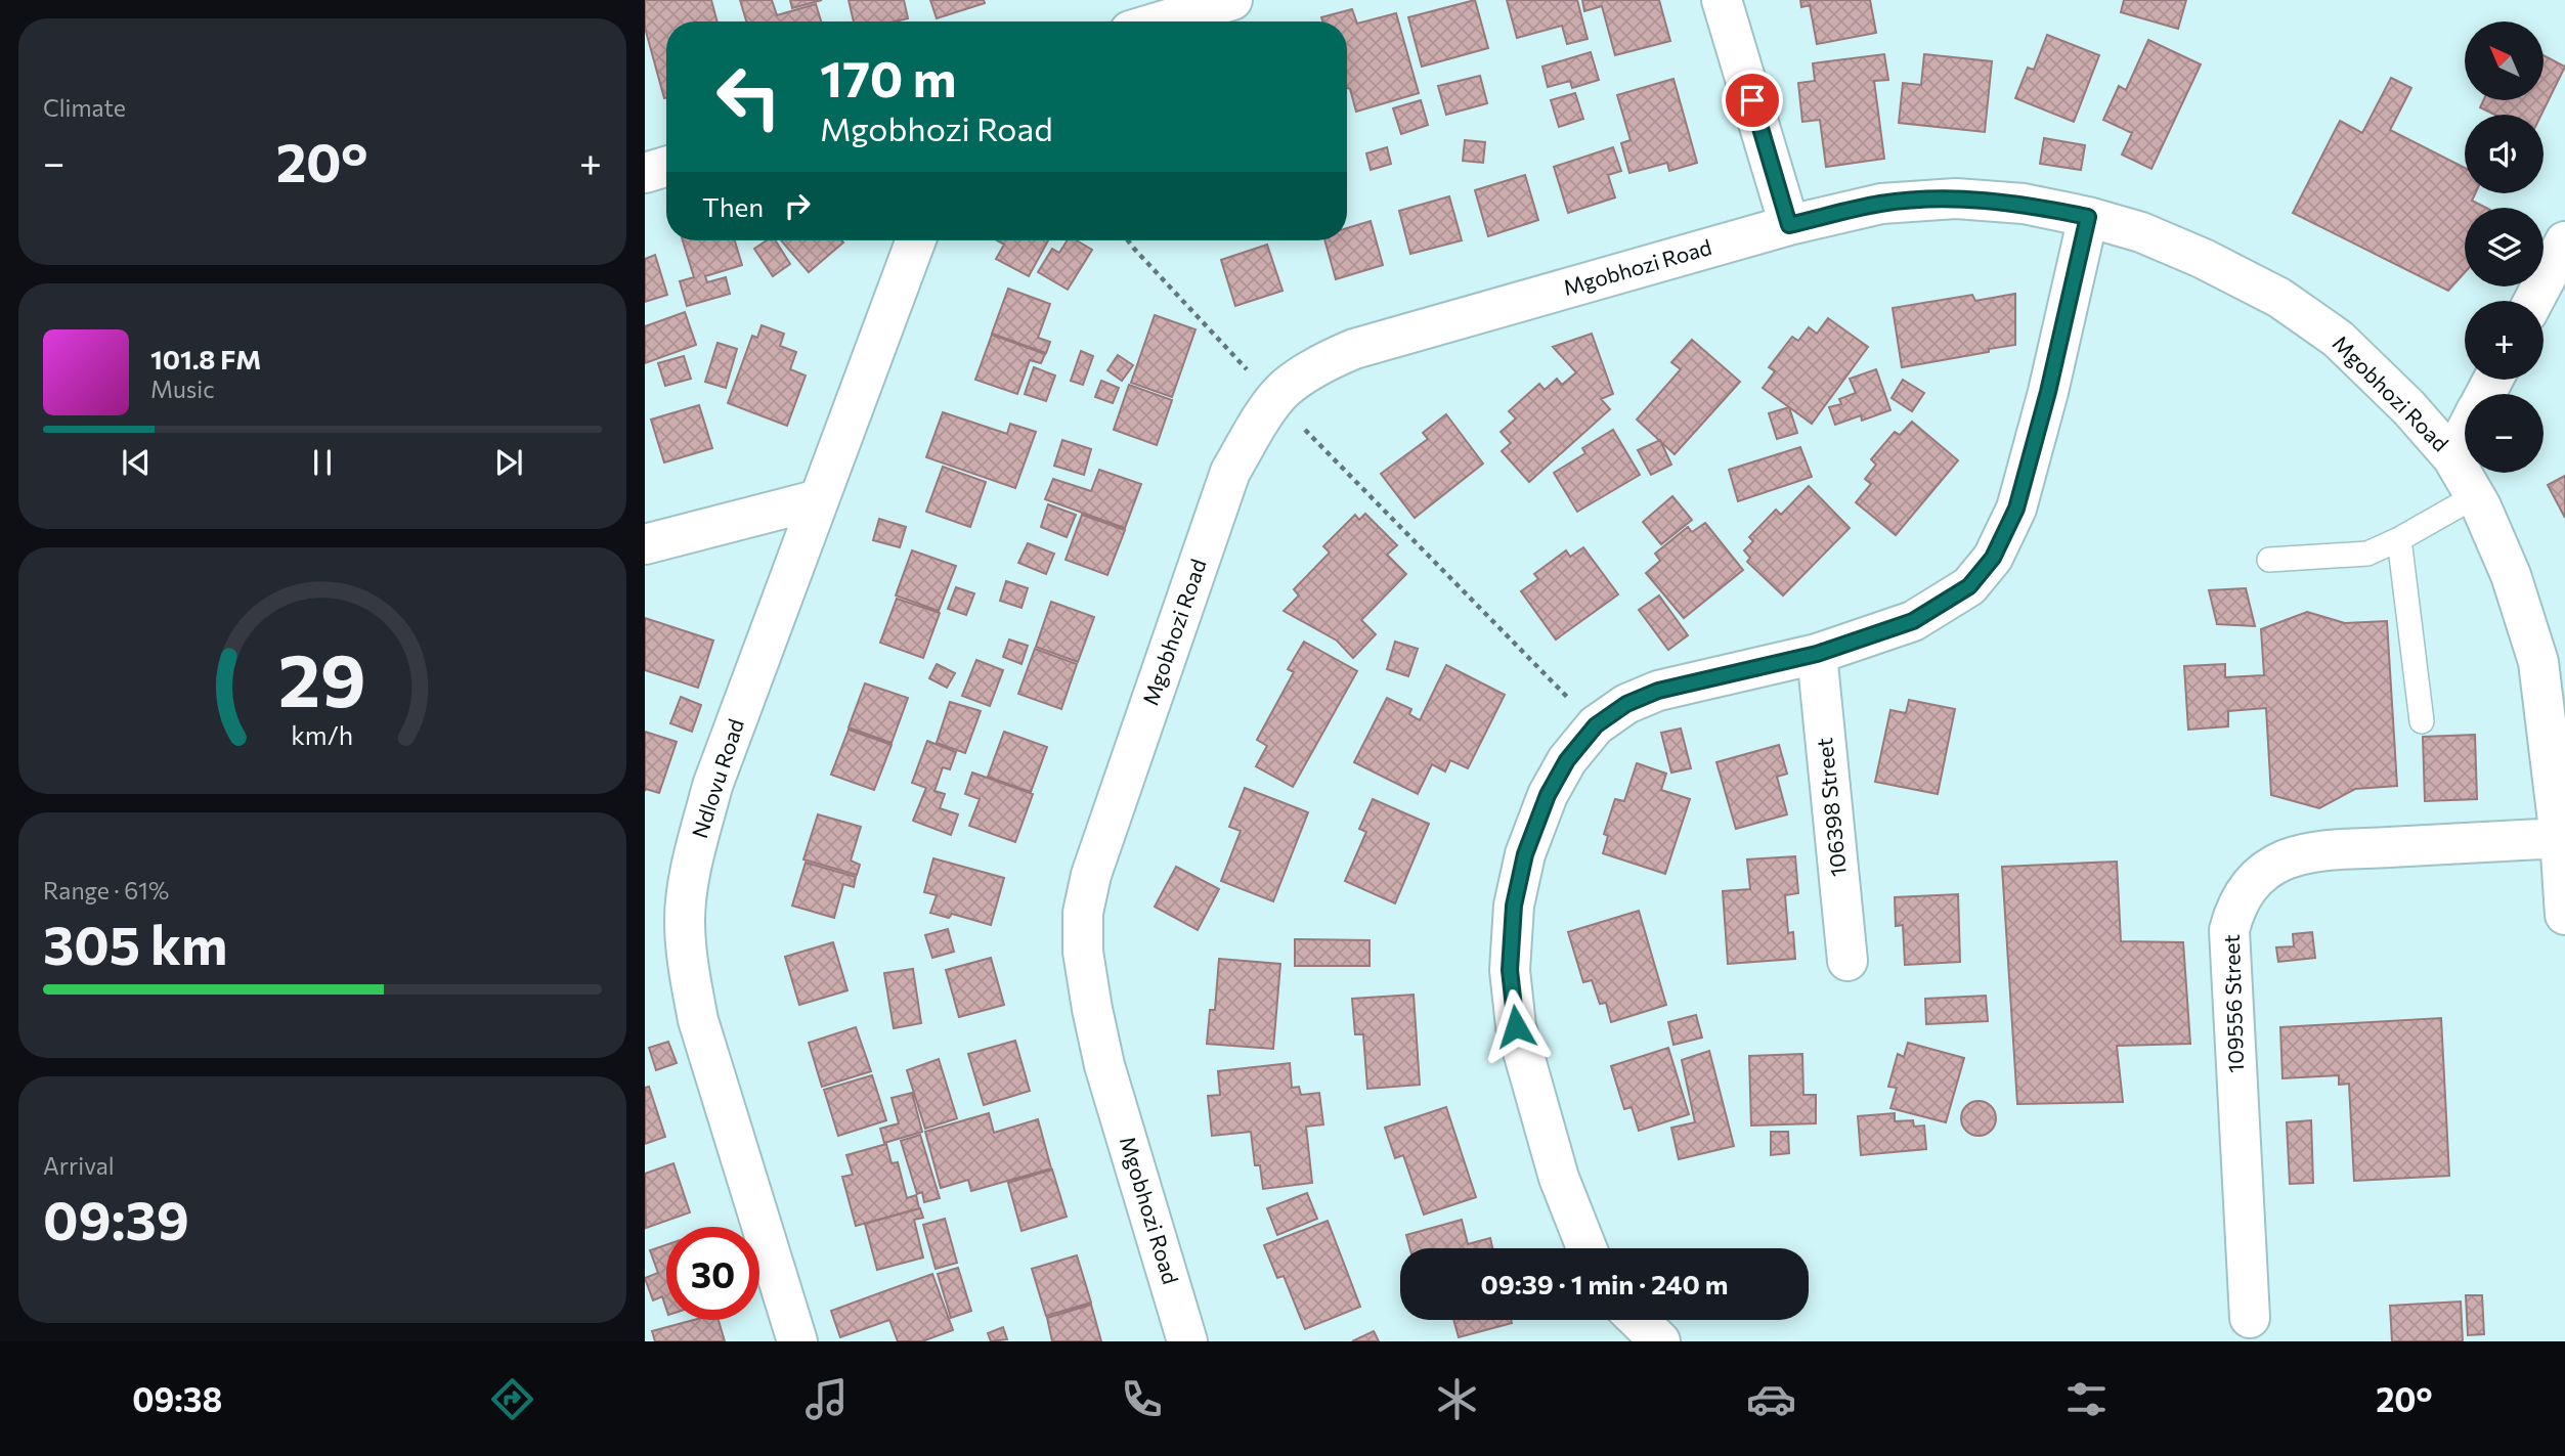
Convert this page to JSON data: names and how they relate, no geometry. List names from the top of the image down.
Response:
{
  "streets": {
    "street": [
      "Mgobhozi Road",
      "Ndlovu Road",
      "106398 Street",
      "109556 Street"
    ]
  },
  "crossings": [
    ["Mgobhozi Road", "109556 Street"]
  ],
  "north": "top left",
  "page": {
    "tile": [
      "Climate",
      ["Range · 61%", "305 km"],
      ["Arrival", "09:39"]
    ],
    "map_buttons": ["+", "−"],
    "turn": ["170 m", "Mgobhozi Road"],
    "heat": ["−", "20°", "+"],
    "then": "Then",
    "song": ["101.8 FM", "Music"],
    "limit": "30",
    "trip": "09:39 · 1 min · 240 m",
    "tabs": ["09:38", "20°"],
    "gauge": ["29", "km/h"]
  }
}
